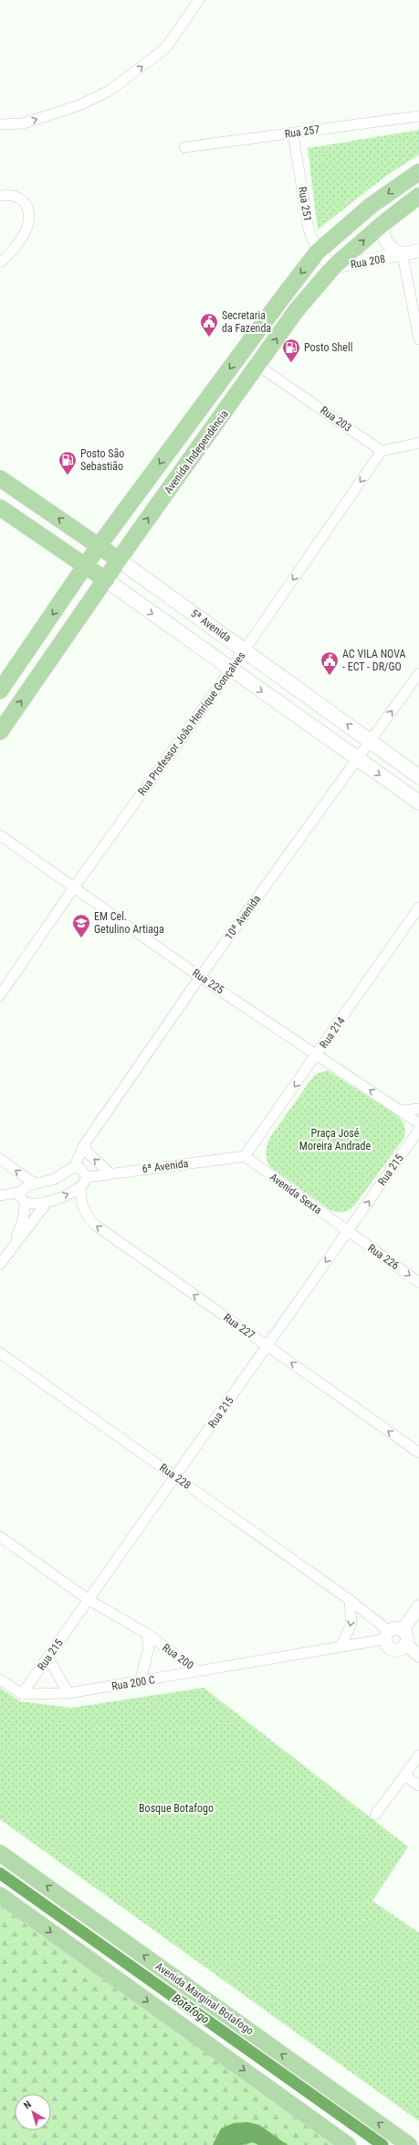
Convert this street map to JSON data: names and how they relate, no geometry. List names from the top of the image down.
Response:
{
  "streets": {
    "main road": ["Avenida Independência", "5ª Avenida", "Avenida Marginal Botafogo"],
    "street": [
      "Rua 257",
      "Rua 251",
      "Rua 208",
      "Rua 203",
      "Rua Professor João Henrique Gonçalves",
      "10ª Avenida",
      "Rua 225",
      "Rua 214",
      "6ª Avenida",
      "Rua 215",
      "Avenida Sexta",
      "Rua 226",
      "Rua 227",
      "Rua 228",
      "Rua 200",
      "Rua 200 C"
    ]
  },
  "crossings": [
    ["Rua 257", "Rua 251"],
    ["Rua 251", "Rua 208"],
    ["Rua 251", "Avenida Independência"],
    ["Rua 208", "Avenida Independência"],
    ["Rua 203", "Avenida Independência"],
    ["Rua 203", "Rua Professor João Henrique Gonçalves"],
    ["Avenida Independência", "5ª Avenida"],
    ["5ª Avenida", "Rua Professor João Henrique Gonçalves"],
    ["5ª Avenida", "10ª Avenida"],
    ["Rua Professor João Henrique Gonçalves", "Rua 225"],
    ["10ª Avenida", "Rua 225"],
    ["Rua 225", "Rua 214"],
    ["Rua 214", "6ª Avenida"],
    ["Rua 214", "Avenida Sexta"],
    ["6ª Avenida", "Avenida Sexta"],
    ["Rua 215", "Avenida Sexta"],
    ["Rua 215", "Rua 226"],
    ["Rua 215", "Rua 227"],
    ["Rua 215", "Rua 228"],
    ["Rua 215", "Rua 200"],
    ["Rua 215", "Rua 200 C"],
    ["Avenida Sexta", "Rua 226"],
    ["Rua 228", "Rua 200"],
    ["Rua 200", "Rua 200 C"]
  ],
  "one_way": [
    "Rua Professor João Henrique Gonçalves",
    "Rua 214",
    "Rua 226",
    "Rua 227"
  ],
  "water": ["Botafogo"],
  "parks": ["Praça José Moreira Andrade", "Bosque Botafogo"],
  "places": {
    "public building": ["Secretaria da Fazenda", "AC VILA NOVA - ECT - DR/GO"],
    "fuel station": ["Posto Shell", "Posto São Sebastião"],
    "school or university": ["EM Cel. Getulino Artiaga"]
  },
  "north": "top left"
}
